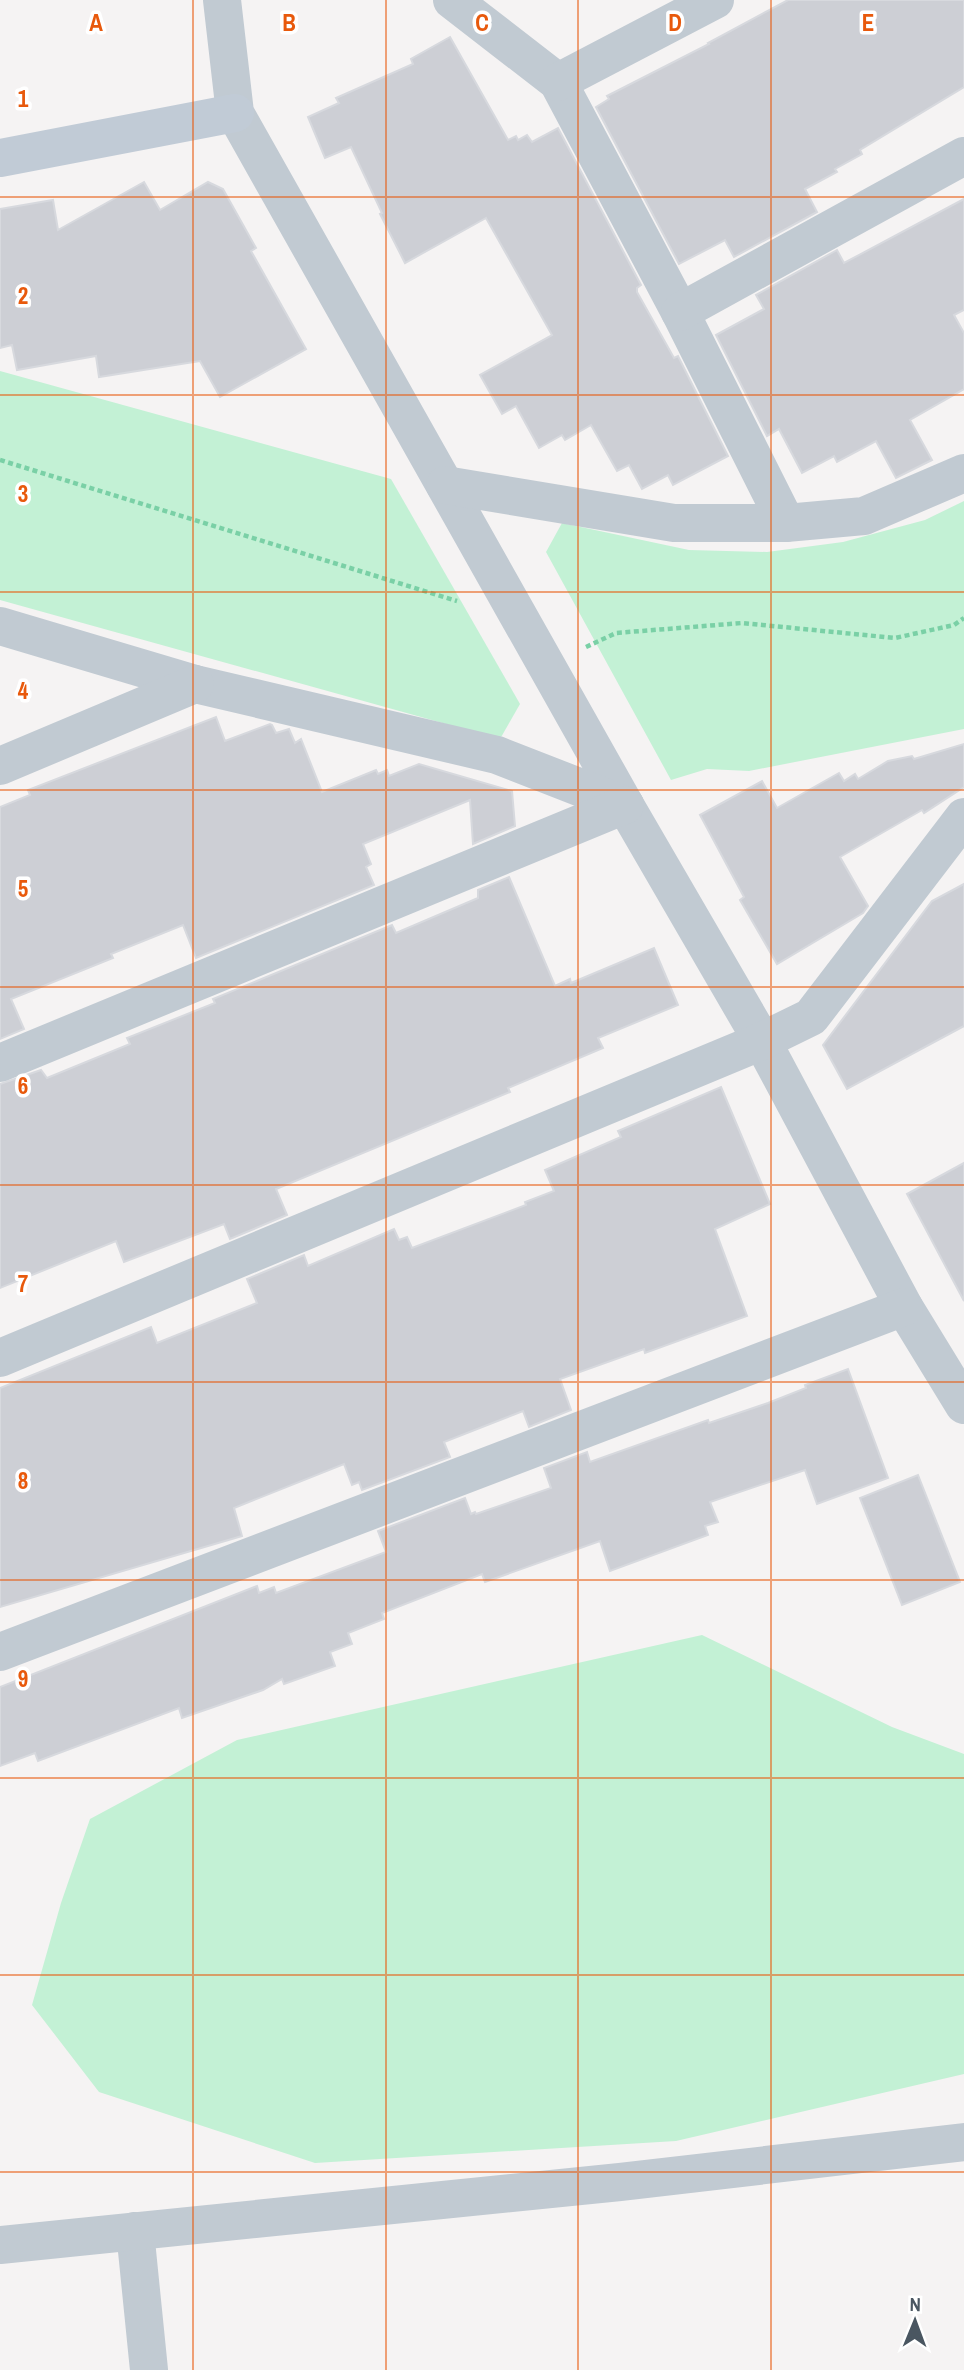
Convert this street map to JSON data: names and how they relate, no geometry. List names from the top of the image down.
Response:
{
  "north": "top",
  "grid": {
    "columns": [
      "A",
      "B",
      "C",
      "D",
      "E"
    ],
    "rows": [
      "1",
      "2",
      "3",
      "4",
      "5",
      "6",
      "7",
      "8",
      "9"
    ]
  }
}
